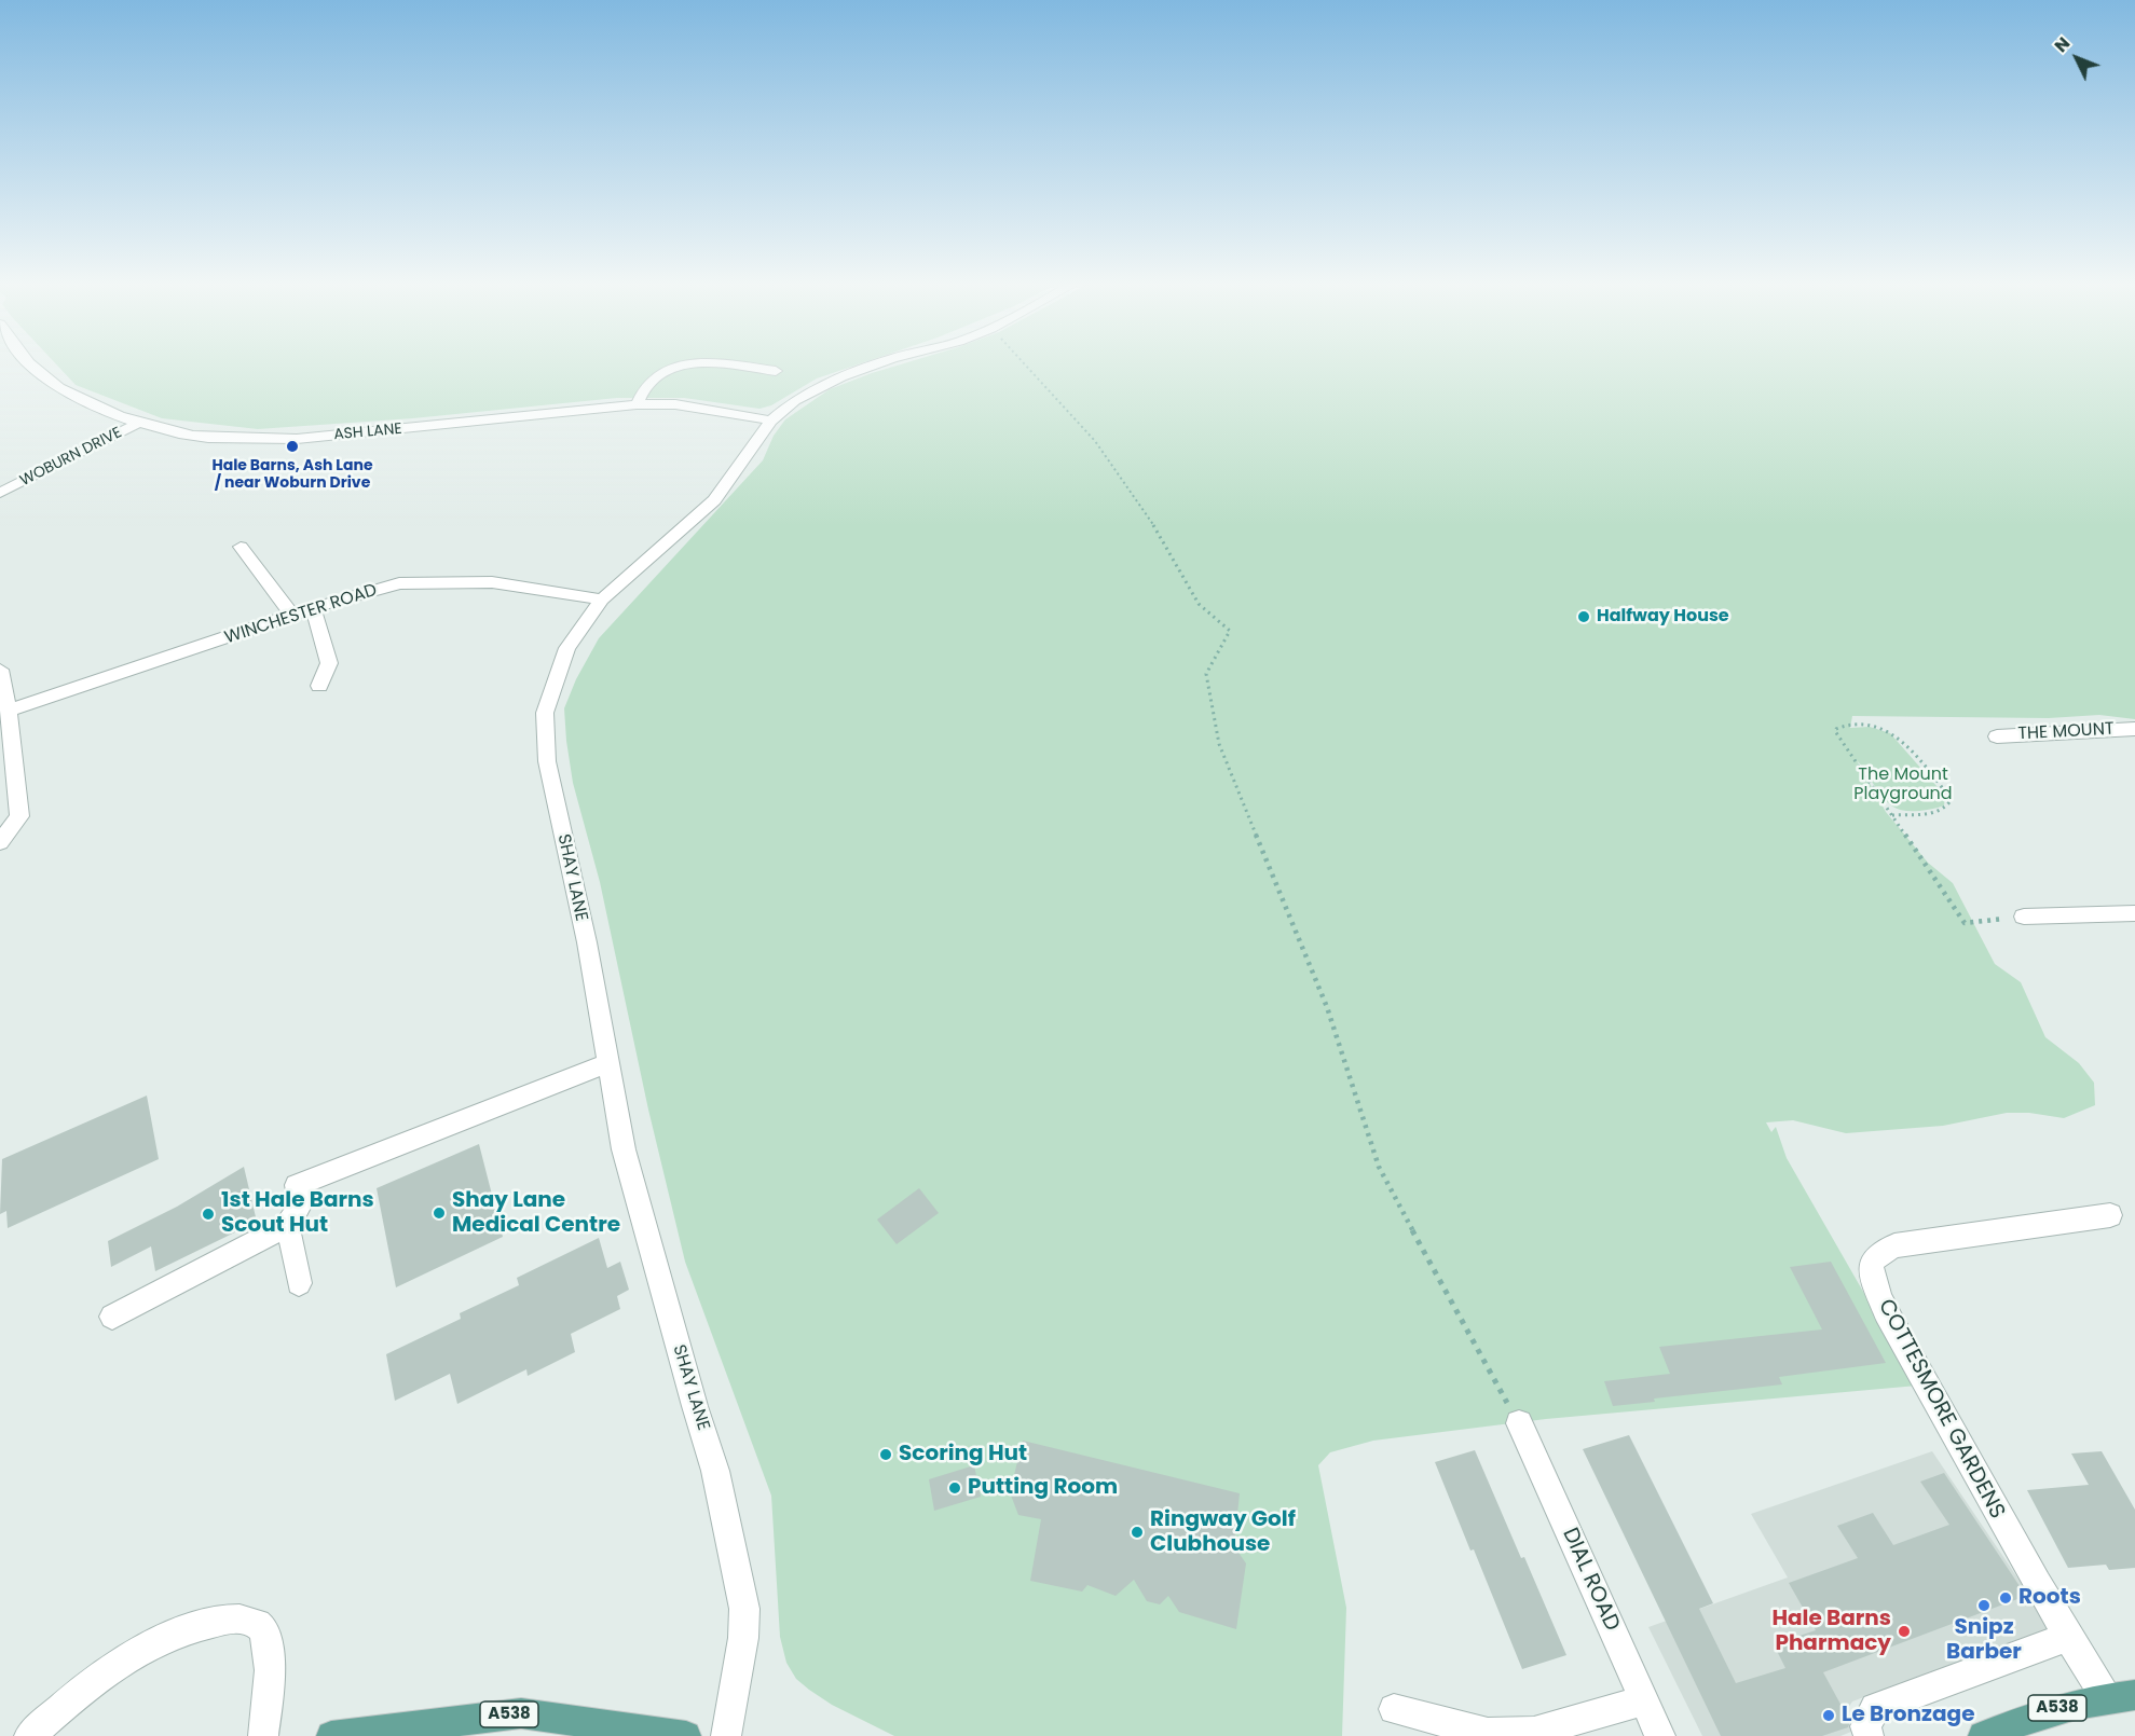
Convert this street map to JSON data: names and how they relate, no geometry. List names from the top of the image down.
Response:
{
  "streets": {
    "main road": ["A538"],
    "street": [
      "ASH LANE",
      "WOBURN DRIVE",
      "WINCHESTER ROAD",
      "THE MOUNT",
      "SHAY LANE",
      "COTTESMORE GARDENS",
      "DIAL ROAD"
    ]
  },
  "crossings": [
    ["ASH LANE", "WOBURN DRIVE"],
    ["ASH LANE", "SHAY LANE"],
    ["WINCHESTER ROAD", "SHAY LANE"],
    ["COTTESMORE GARDENS", "A538"]
  ],
  "parks": ["The Mount Playground"],
  "places": [
    "Hale Barns, Ash Lane / near Woburn Drive",
    "Halfway House",
    "Shay Lane Medical Centre",
    "1st Hale Barns Scout Hut",
    "Scoring Hut",
    "Putting Room",
    "Ringway Golf Clubhouse",
    "Roots",
    "Snipz Barber",
    "Hale Barns Pharmacy",
    "Le Bronzage"
  ],
  "north": "top left"
}
